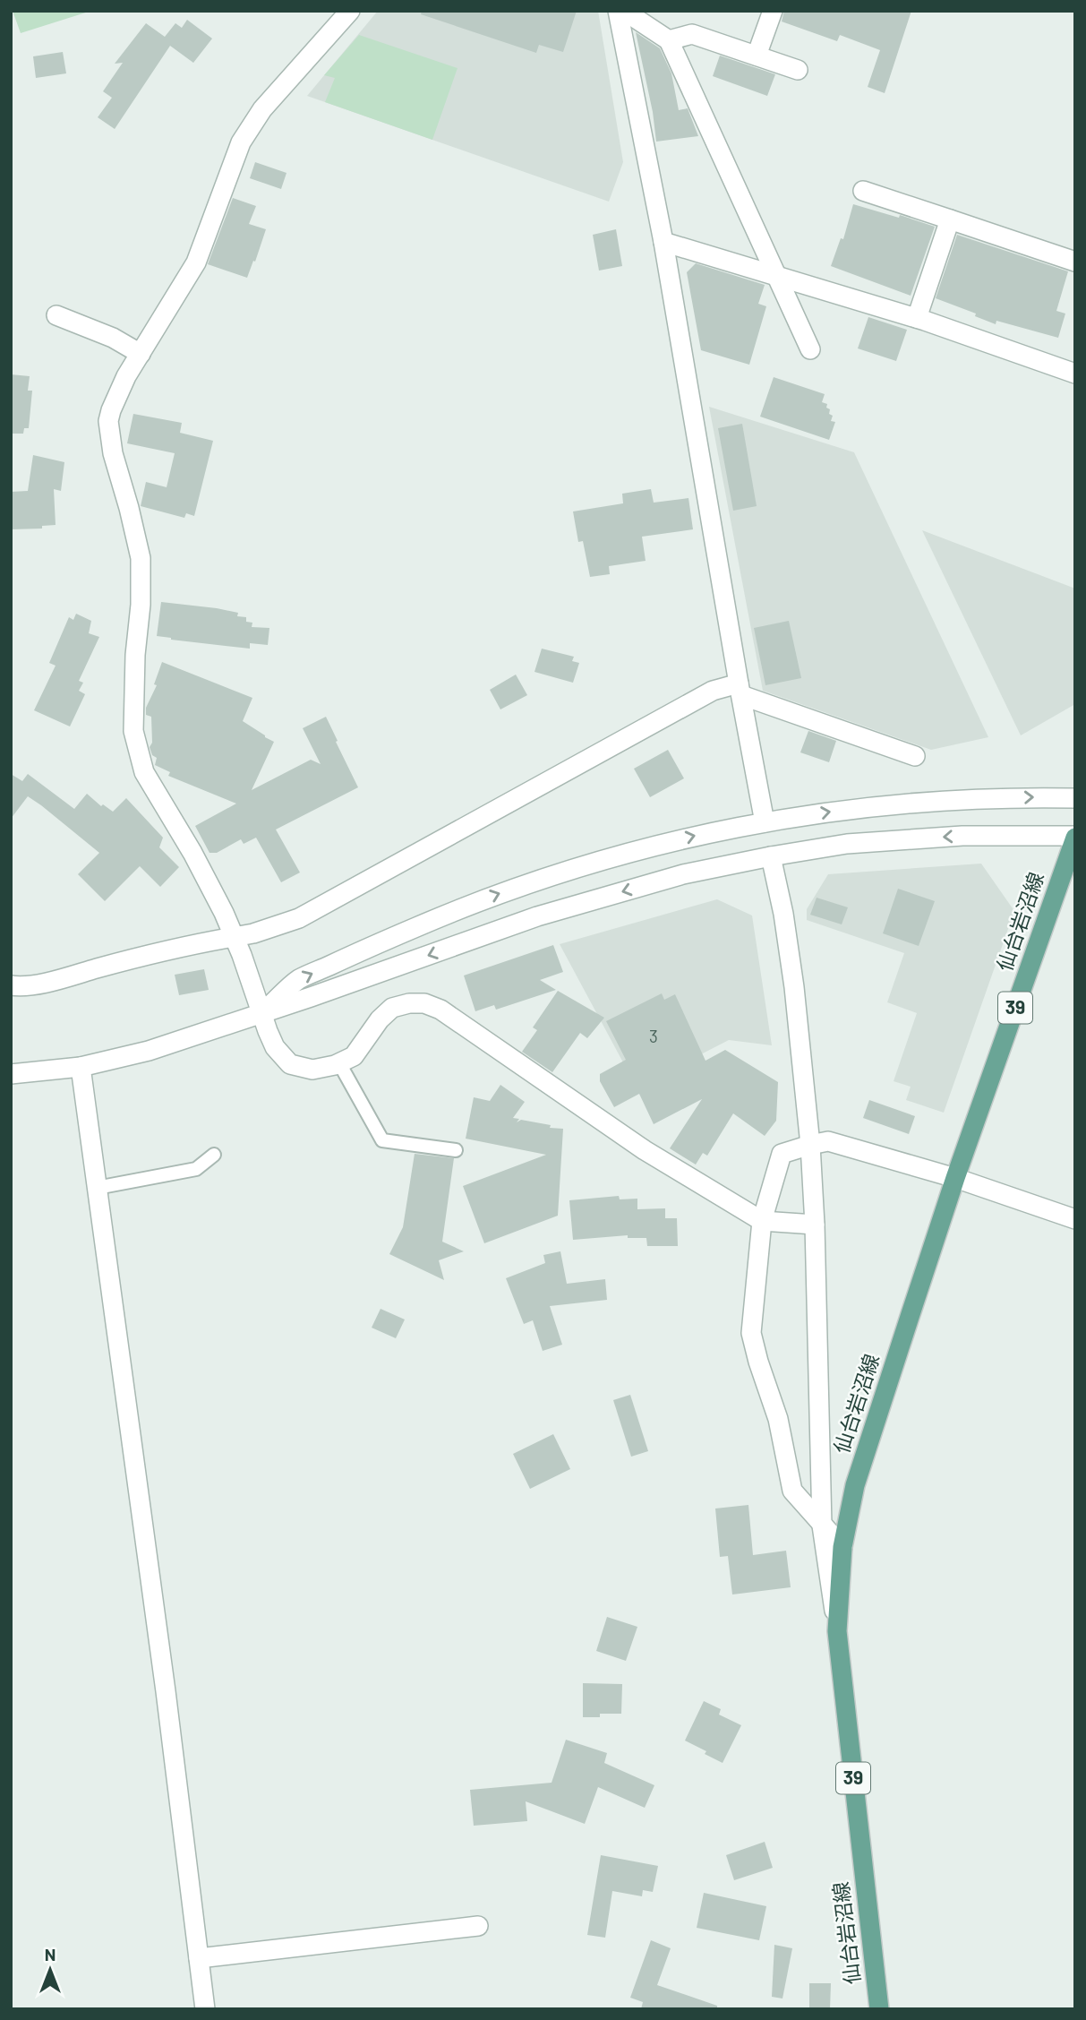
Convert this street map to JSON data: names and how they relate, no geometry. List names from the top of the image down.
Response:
{
  "streets": {
    "main road": ["仙台岩沼線", "39"]
  },
  "house_numbers": ["3"],
  "north": "top"
}
